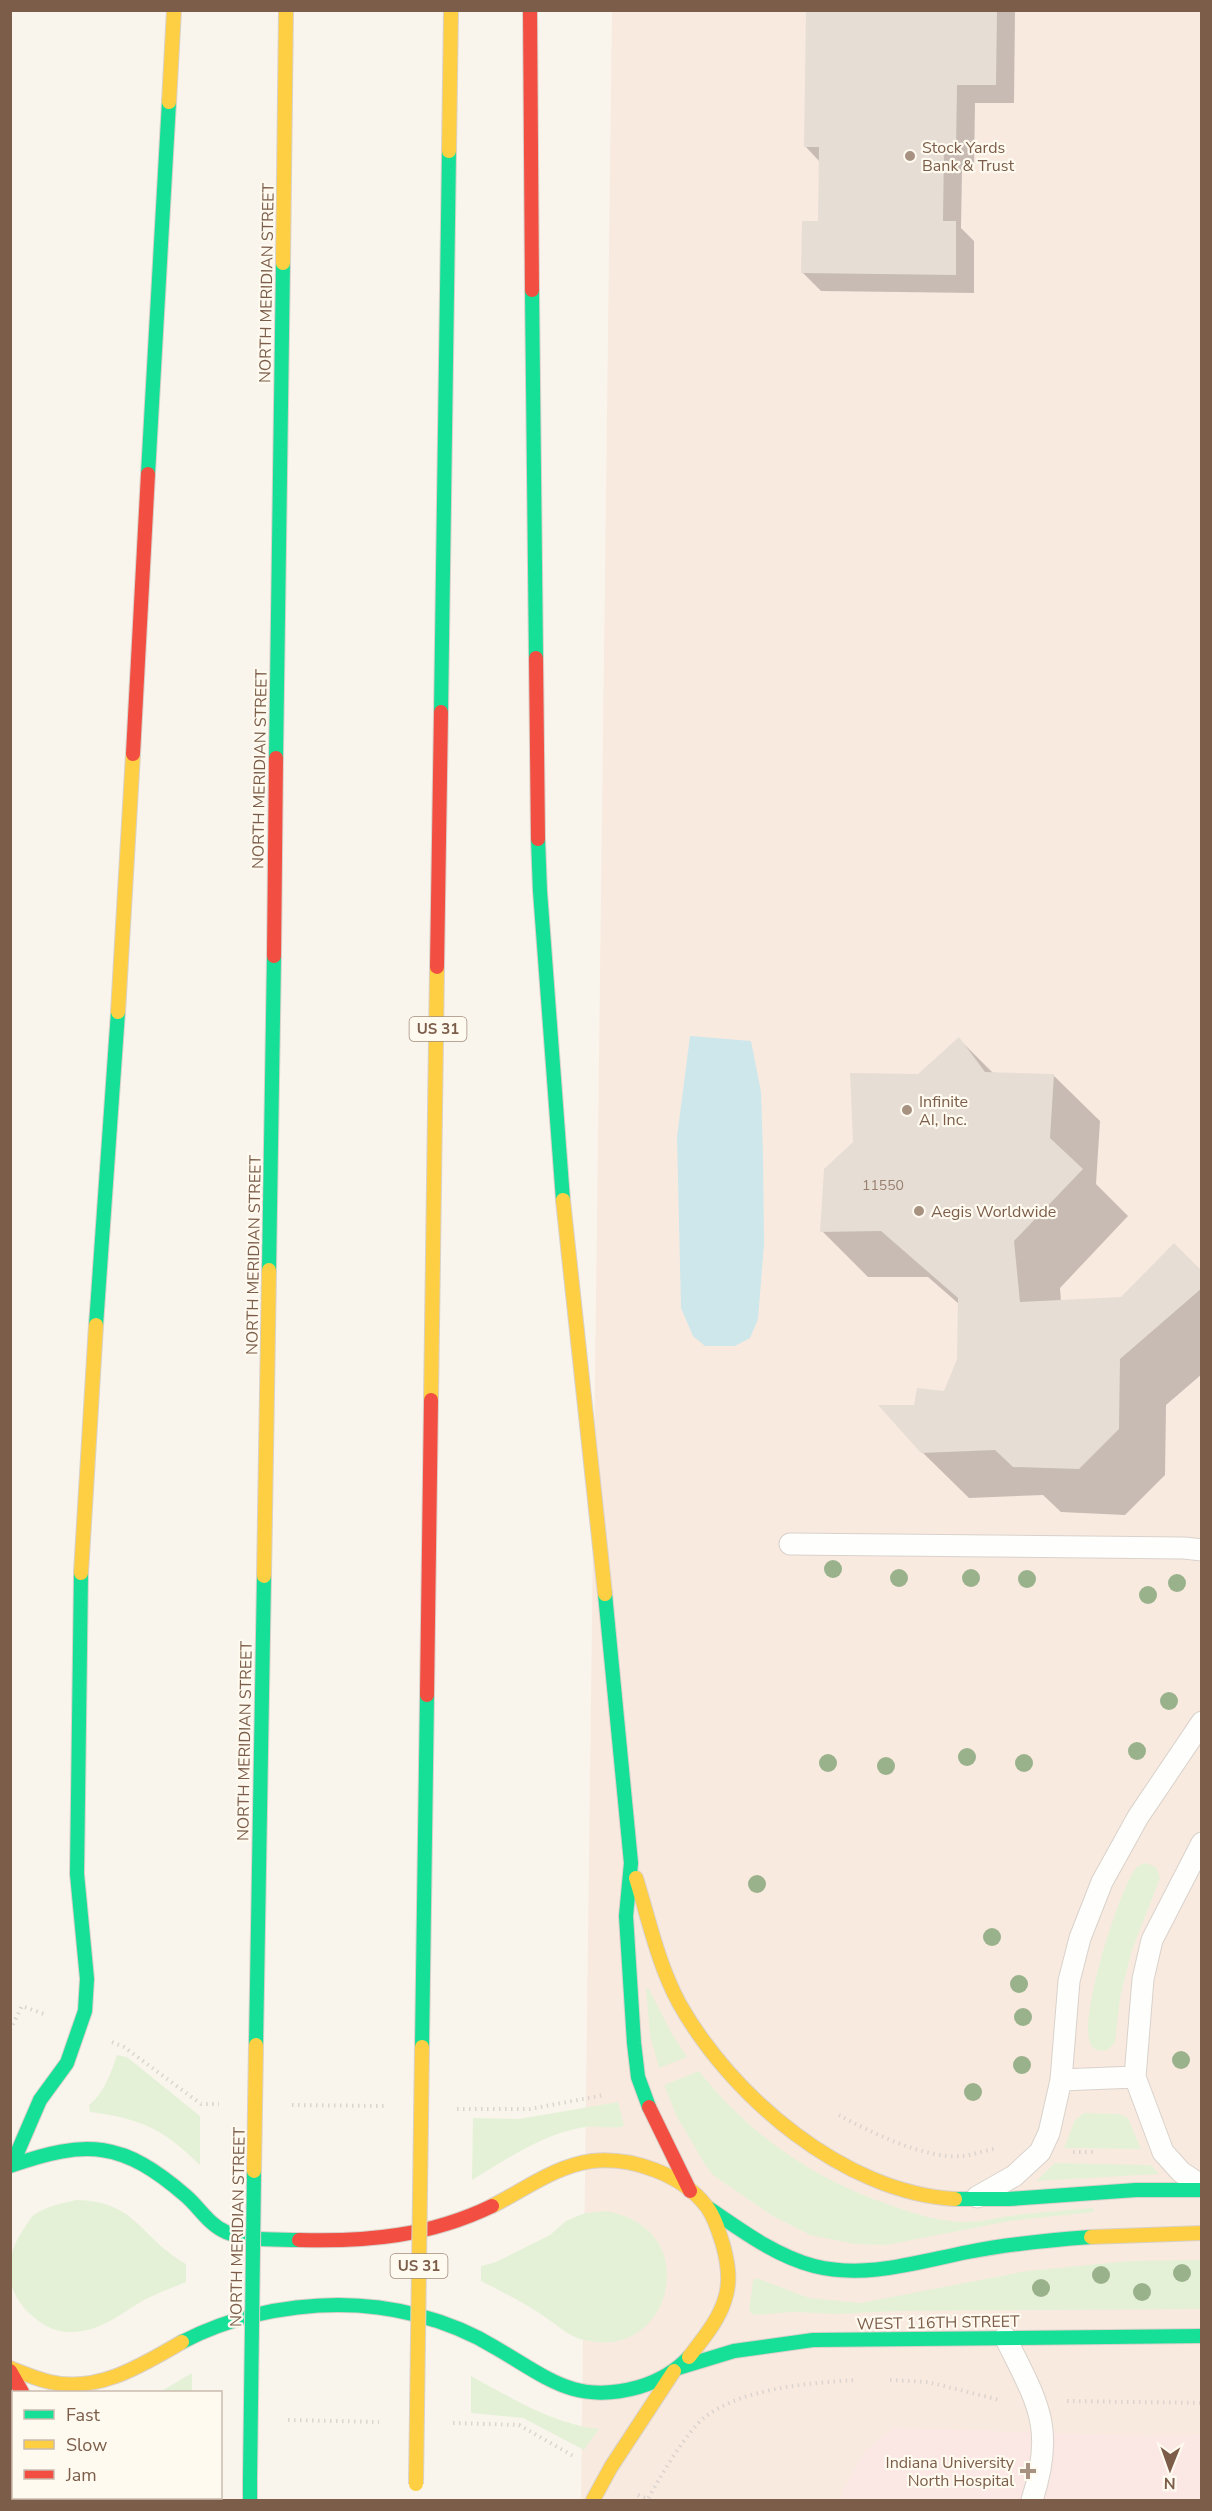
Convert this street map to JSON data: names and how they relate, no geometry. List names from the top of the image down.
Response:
{
  "streets": {
    "main road": ["NORTH MERIDIAN STREET", "US 31", "WEST 116TH STREET"]
  },
  "places": {
    "other": ["Stock Yards Bank & Trust", "Infinite AI, Inc.", "Aegis Worldwide"],
    "health": ["Indiana University North Hospital"]
  },
  "house_numbers": ["11550"],
  "legend": ["Fast", "Slow", "Jam"],
  "north": "bottom"
}
